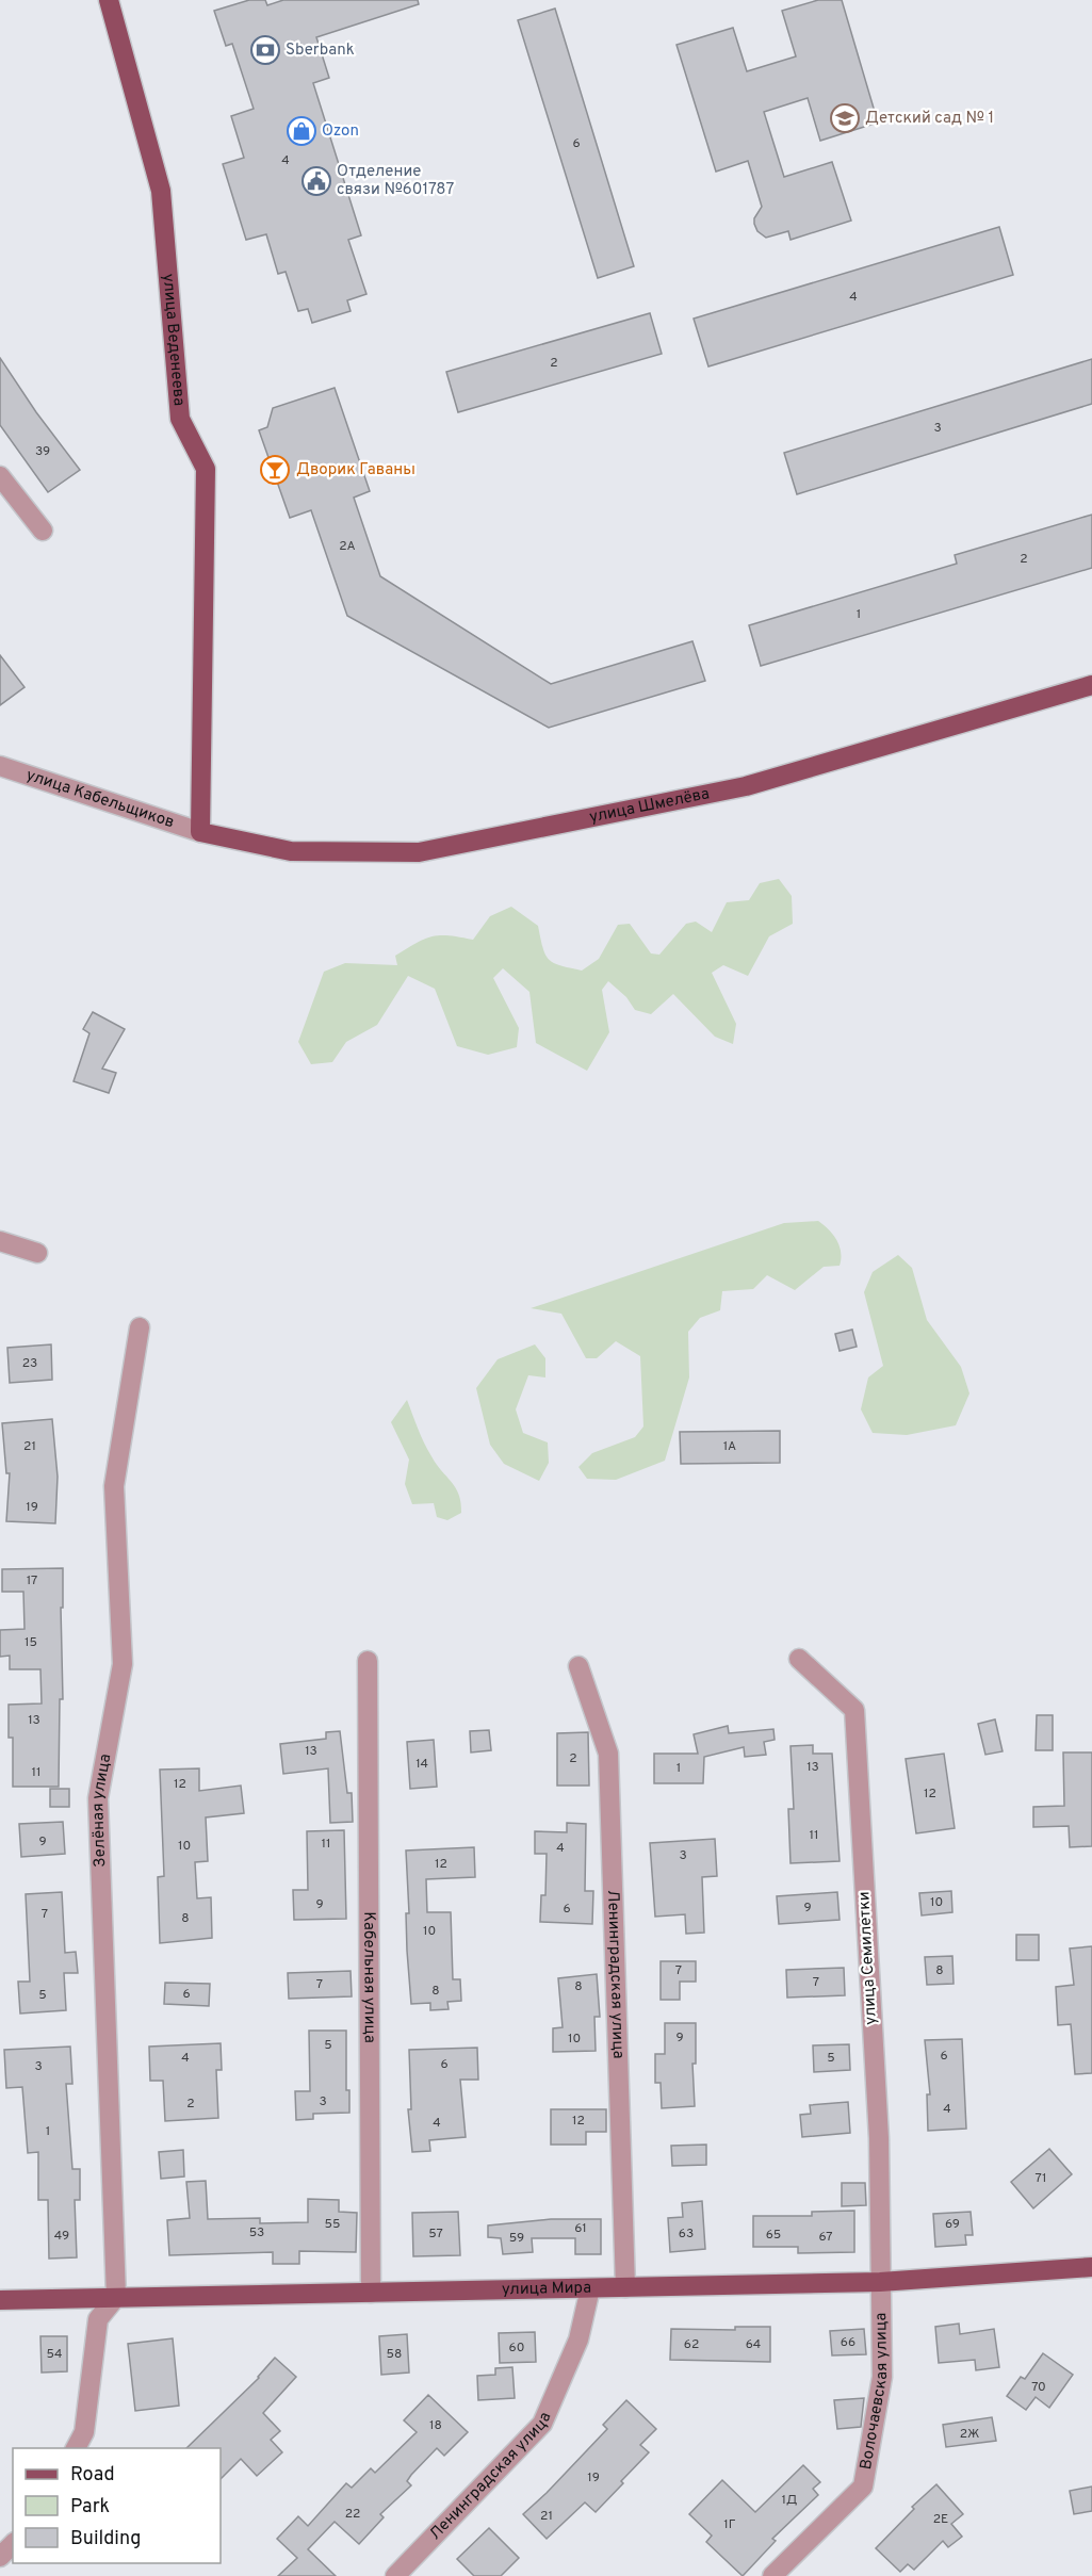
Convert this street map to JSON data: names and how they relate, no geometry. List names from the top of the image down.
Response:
{
  "streets": {
    "main road": ["улица Веденеева", "улица Шмелёва", "улица Мира"],
    "street": [
      "улица Кабельщиков",
      "Зелёная улица",
      "улица Семилетки",
      "Ленинградская улица",
      "Кабельная улица",
      "Волочаевская улица"
    ]
  },
  "crossings": [
    ["улица Веденеева", "улица Кабельщиков"],
    ["улица Веденеева", "улица Шмелёва"],
    ["улица Кабельщиков", "улица Шмелёва"],
    ["Зелёная улица", "улица Мира"],
    ["улица Семилетки", "улица Мира"],
    ["улица Семилетки", "Волочаевская улица"],
    ["Ленинградская улица", "улица Мира"],
    ["Кабельная улица", "улица Мира"],
    ["улица Мира", "Волочаевская улица"]
  ],
  "places": {
    "bank": ["Sberbank"],
    "school or university": ["Детский сад № 1"],
    "shop": ["Ozon"],
    "public building": ["Отделение связи №601787"],
    "bar": ["Дворик Гаваны"]
  },
  "house_numbers": [
    "6",
    "4",
    "4",
    "2",
    "3",
    "39",
    "2А",
    "2",
    "1",
    "23",
    "21",
    "1А",
    "19",
    "17",
    "15",
    "13",
    "13",
    "2",
    "14",
    "13",
    "1",
    "11",
    "12",
    "12",
    "11",
    "9",
    "11",
    "10",
    "4",
    "3",
    "12",
    "10",
    "9",
    "9",
    "6",
    "7",
    "8",
    "10",
    "7",
    "8",
    "7",
    "7",
    "8",
    "8",
    "6",
    "5",
    "9",
    "10",
    "5",
    "6",
    "4",
    "5",
    "6",
    "3",
    "3",
    "2",
    "4",
    "12",
    "4",
    "1",
    "71",
    "55",
    "69",
    "61",
    "53",
    "57",
    "63",
    "65",
    "49",
    "67",
    "59",
    "66",
    "62",
    "64",
    "60",
    "54",
    "58",
    "70",
    "18",
    "2Ж",
    "19",
    "1Д",
    "22",
    "21",
    "2Е",
    "1Г"
  ],
  "legend": ["Road", "Park", "Building"]
}
